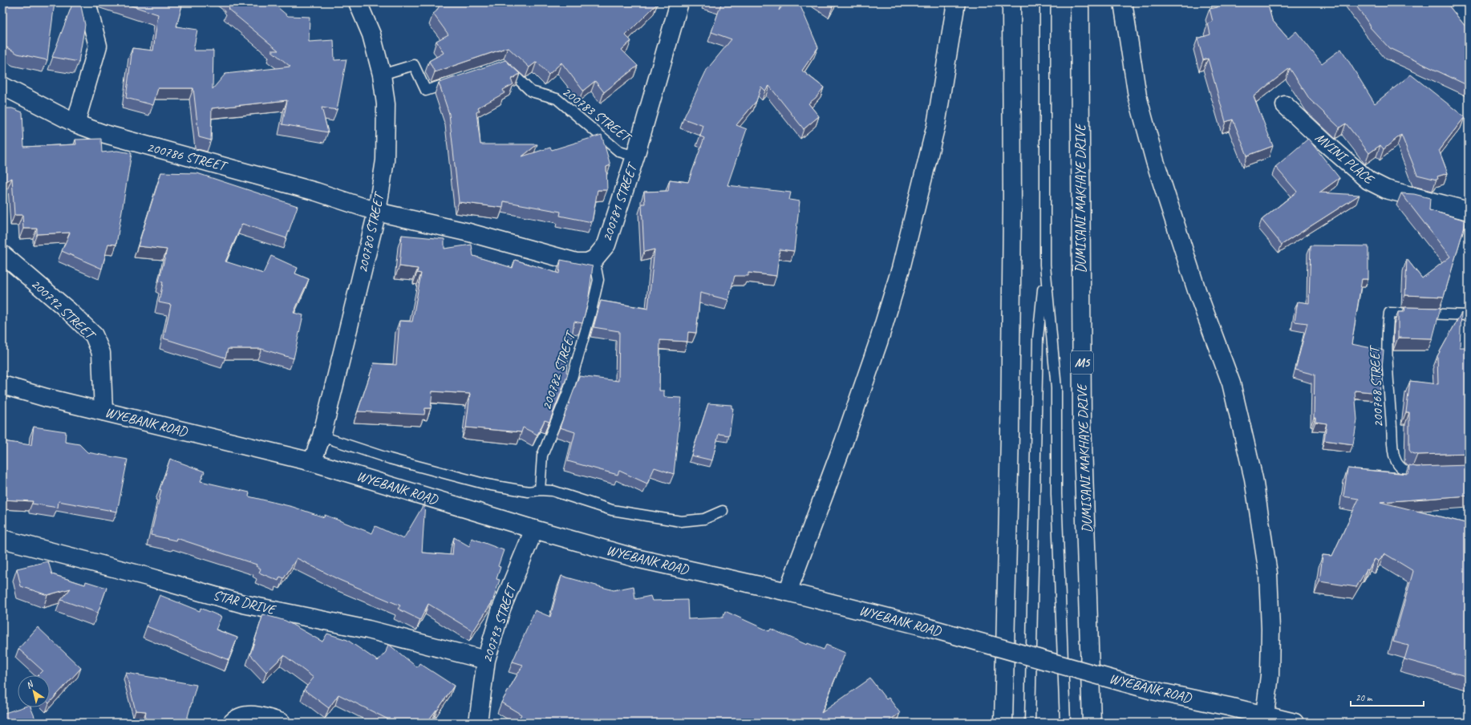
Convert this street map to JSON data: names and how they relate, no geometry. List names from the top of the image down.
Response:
{
  "streets": {
    "street": [
      "200786 STREET",
      "MVINI PLACE",
      "DUMISANI MAKHAYE DRIVE",
      "200781 STREET",
      "200780 STREET",
      "200792 STREET",
      "M5",
      "WYEBANK ROAD",
      "STAR DRIVE",
      "200793 STREET"
    ],
    "lane": ["200783 STREET", "200782 STREET", "200768 STREET"]
  },
  "crossings": [
    ["200783 STREET", "200781 STREET"],
    ["200786 STREET", "200780 STREET"],
    ["200781 STREET", "200782 STREET"],
    ["200780 STREET", "WYEBANK ROAD"],
    ["200792 STREET", "WYEBANK ROAD"],
    ["WYEBANK ROAD", "200793 STREET"],
    ["STAR DRIVE", "200793 STREET"]
  ],
  "scale_bar": "20 m",
  "north": "top left"
}
